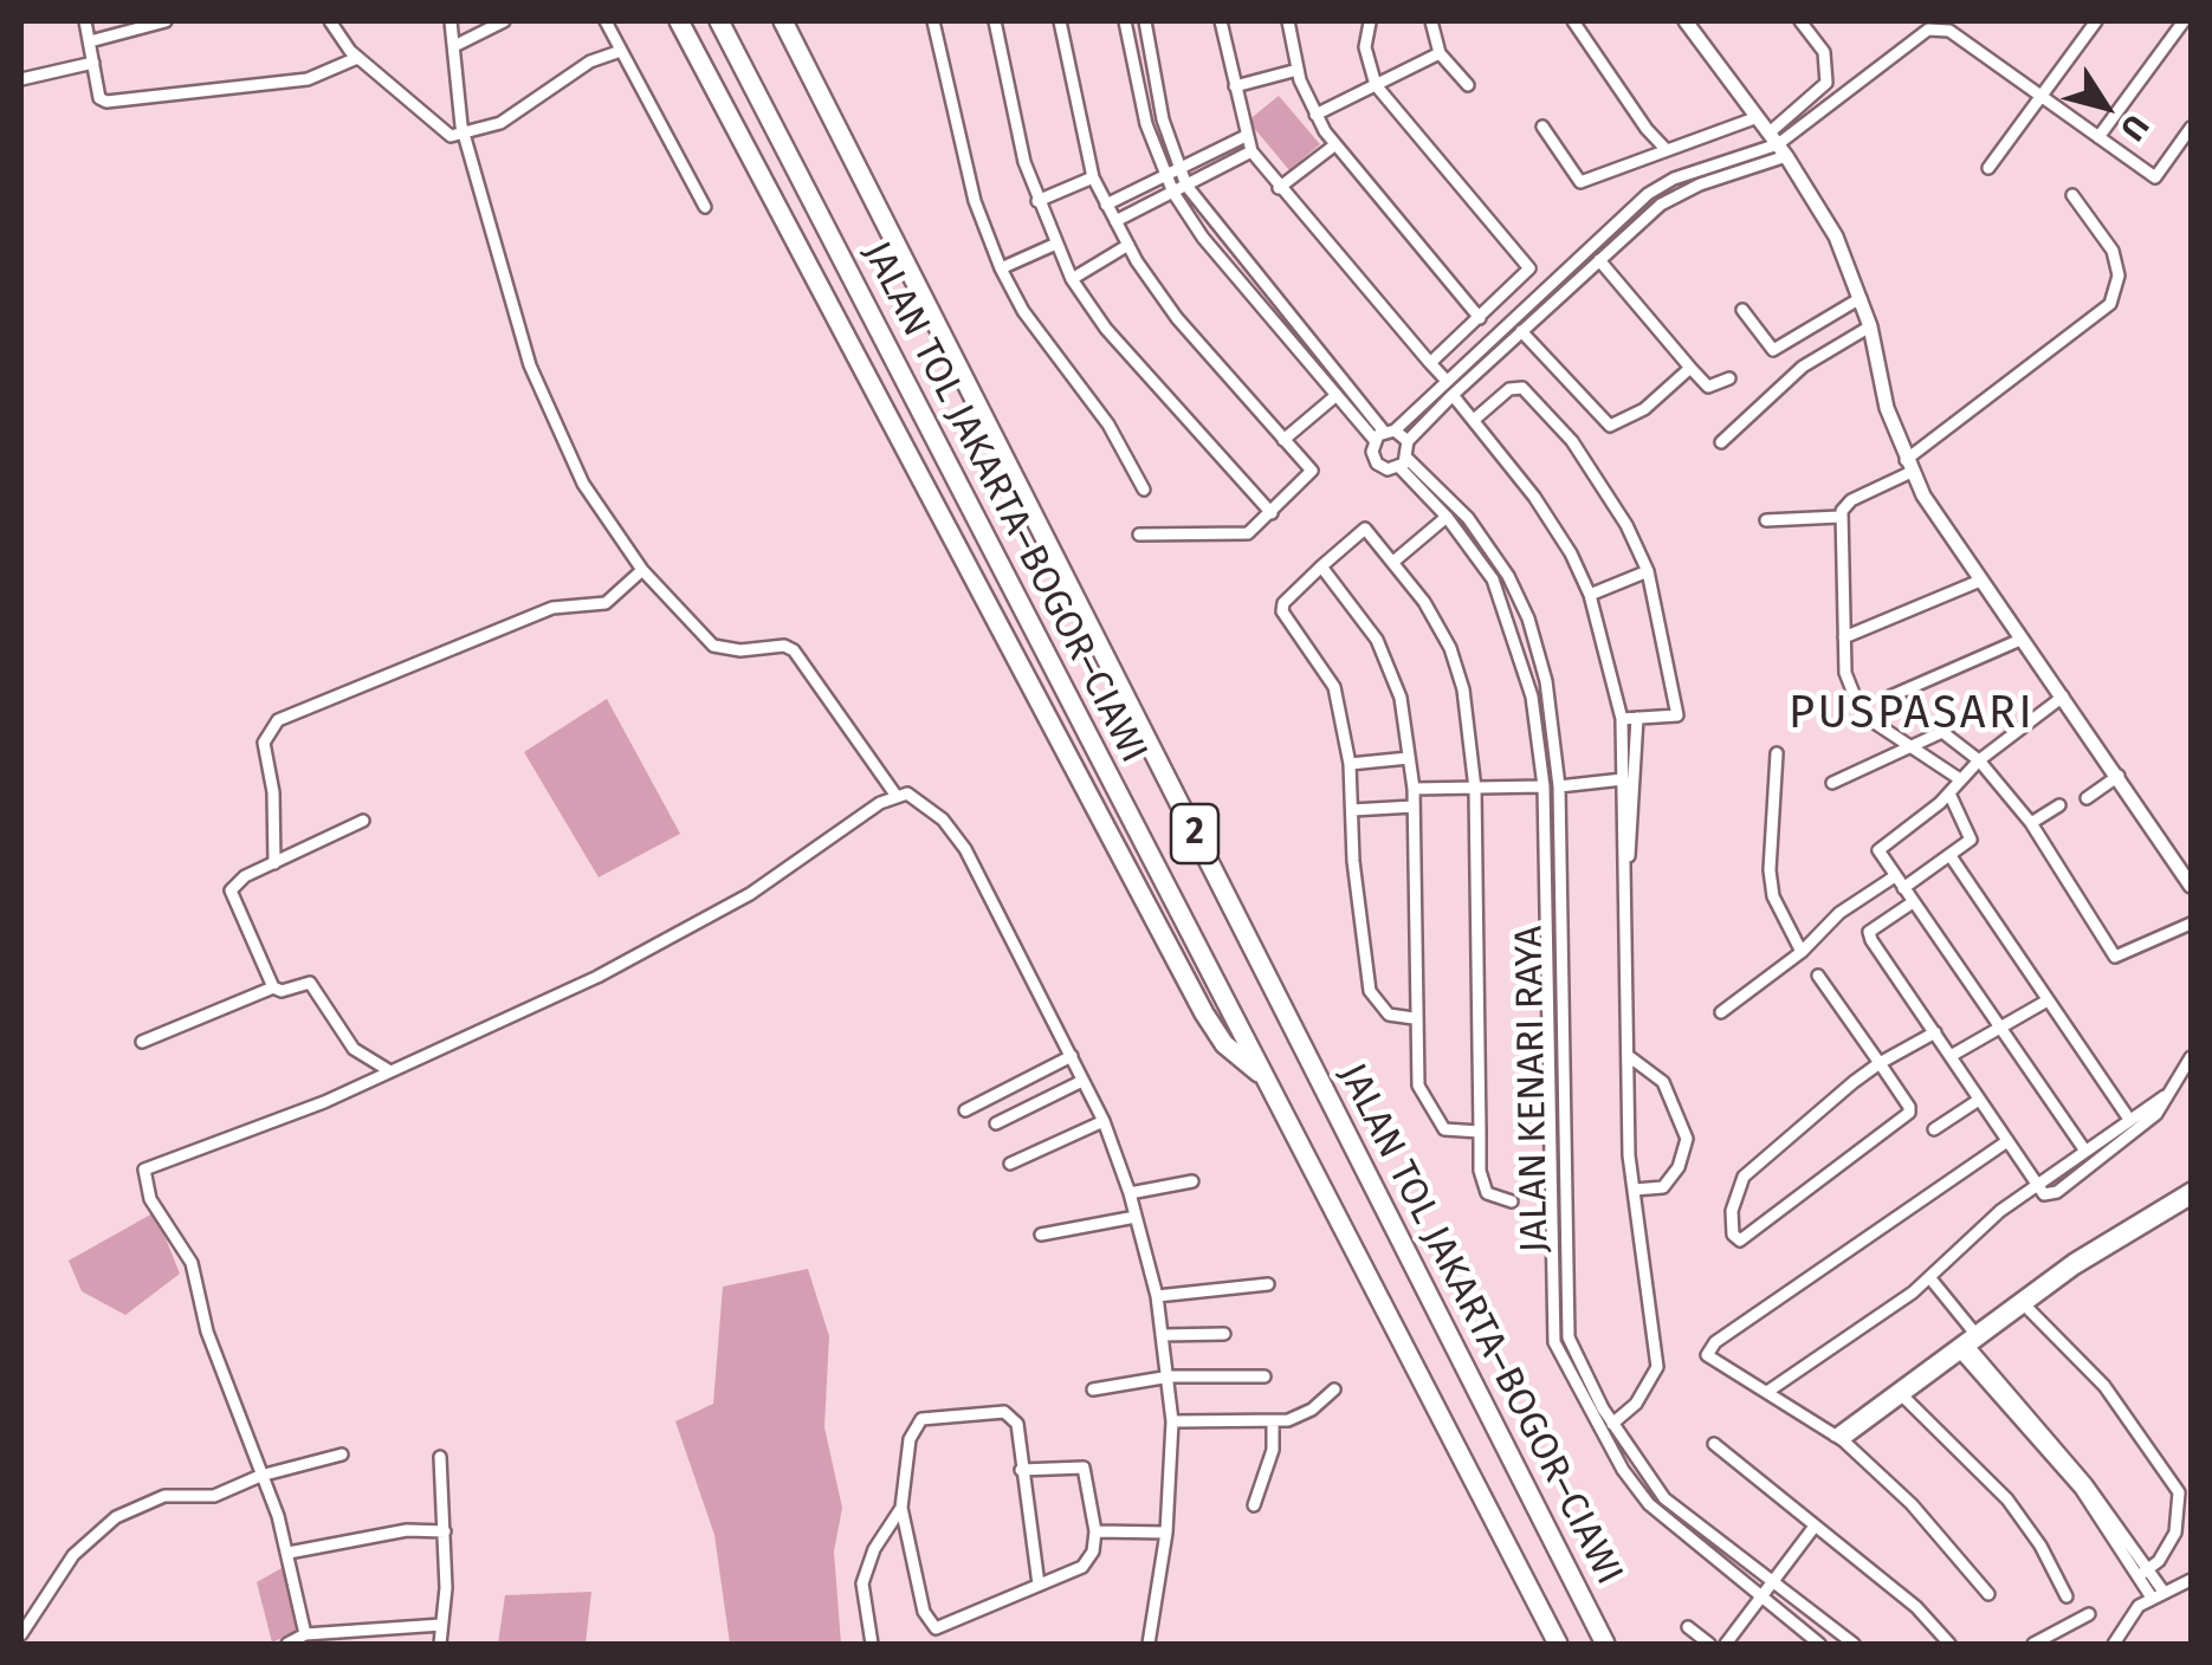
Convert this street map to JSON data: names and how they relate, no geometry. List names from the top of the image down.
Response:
{
  "streets": {
    "highway": ["JALAN TOL JAKARTA–BOGOR–CIAWI", "2"],
    "street": ["JALAN KENARI RAYA"]
  },
  "districts": ["PUSPASARI"],
  "north": "bottom right"
}
